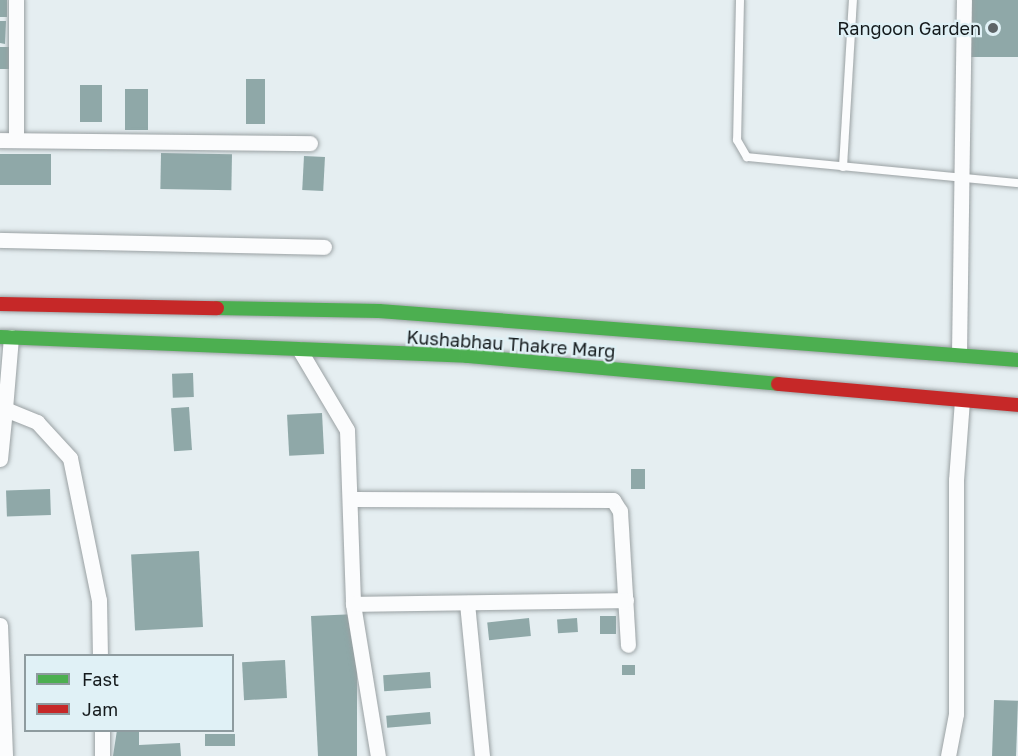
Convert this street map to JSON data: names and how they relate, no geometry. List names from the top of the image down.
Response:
{
  "streets": {
    "main road": ["Kushabhau Thakre Marg"]
  },
  "places": ["Rangoon Garden"],
  "legend": ["Fast", "Jam"]
}
